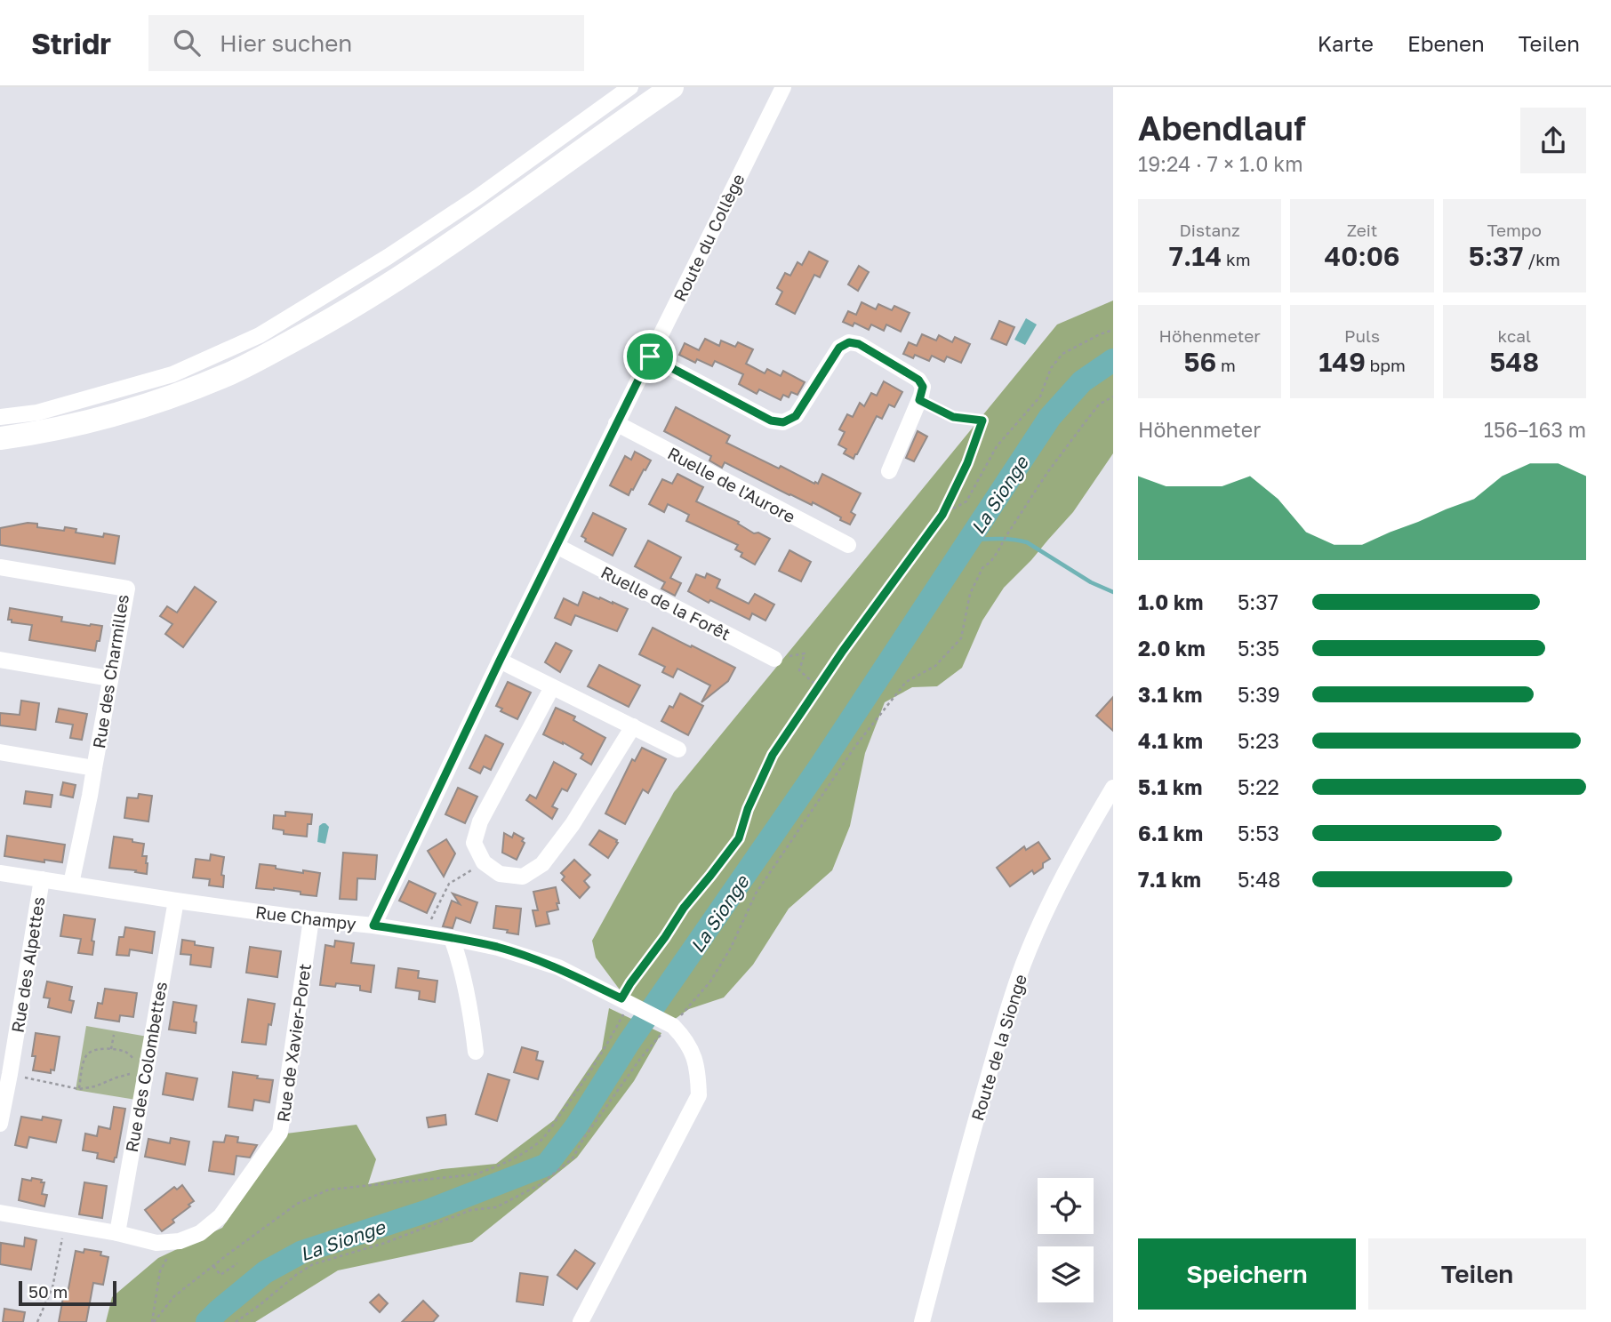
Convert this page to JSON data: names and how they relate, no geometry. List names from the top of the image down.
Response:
{
  "streets": {
    "street": [
      "Route du Collège",
      "Ruelle de l'Aurore",
      "Ruelle de la Forêt",
      "Rue des Charmilles",
      "Rue Champy",
      "Rue des Alpettes",
      "Rue de Xavier-Poret",
      "Route de la Sionge",
      "Rue des Colombettes"
    ]
  },
  "crossings": [
    ["Route du Collège", "Ruelle de l'Aurore"],
    ["Route du Collège", "Ruelle de la Forêt"],
    ["Route du Collège", "Rue Champy"],
    ["Rue des Charmilles", "Rue Champy"],
    ["Rue Champy", "Rue des Alpettes"],
    ["Rue Champy", "Rue de Xavier-Poret"],
    ["Rue Champy", "Rue des Colombettes"],
    ["Rue de Xavier-Poret", "Rue des Colombettes"]
  ],
  "water": ["La Sionge"],
  "scale_bar": "50 m",
  "page": {
    "header": "Stridr",
    "search": "Hier suchen",
    "nav": ["Karte", "Ebenen", "Teilen"],
    "heading": ["Abendlauf", "19:24 · 7 × 1.0 km"],
    "stats": [
      ["Distanz", "7.14 km"],
      ["Zeit", "40:06"],
      ["Tempo", "5:37 /km"],
      ["Höhenmeter", "56 m"],
      ["Puls", "149 bpm"],
      ["kcal", "548"]
    ],
    "chart": ["Höhenmeter", "156–163 m"],
    "list": [
      {
        "name": "1.0 km",
        "note": "5:37"
      },
      {
        "name": "2.0 km",
        "note": "5:35"
      },
      {
        "name": "3.1 km",
        "note": "5:39"
      },
      {
        "name": "4.1 km",
        "note": "5:23"
      },
      {
        "name": "5.1 km",
        "note": "5:22"
      },
      {
        "name": "6.1 km",
        "note": "5:53"
      },
      {
        "name": "7.1 km",
        "note": "5:48"
      }
    ],
    "buttons": ["Speichern", "Teilen"],
    "scale": "50 m"
  }
}
